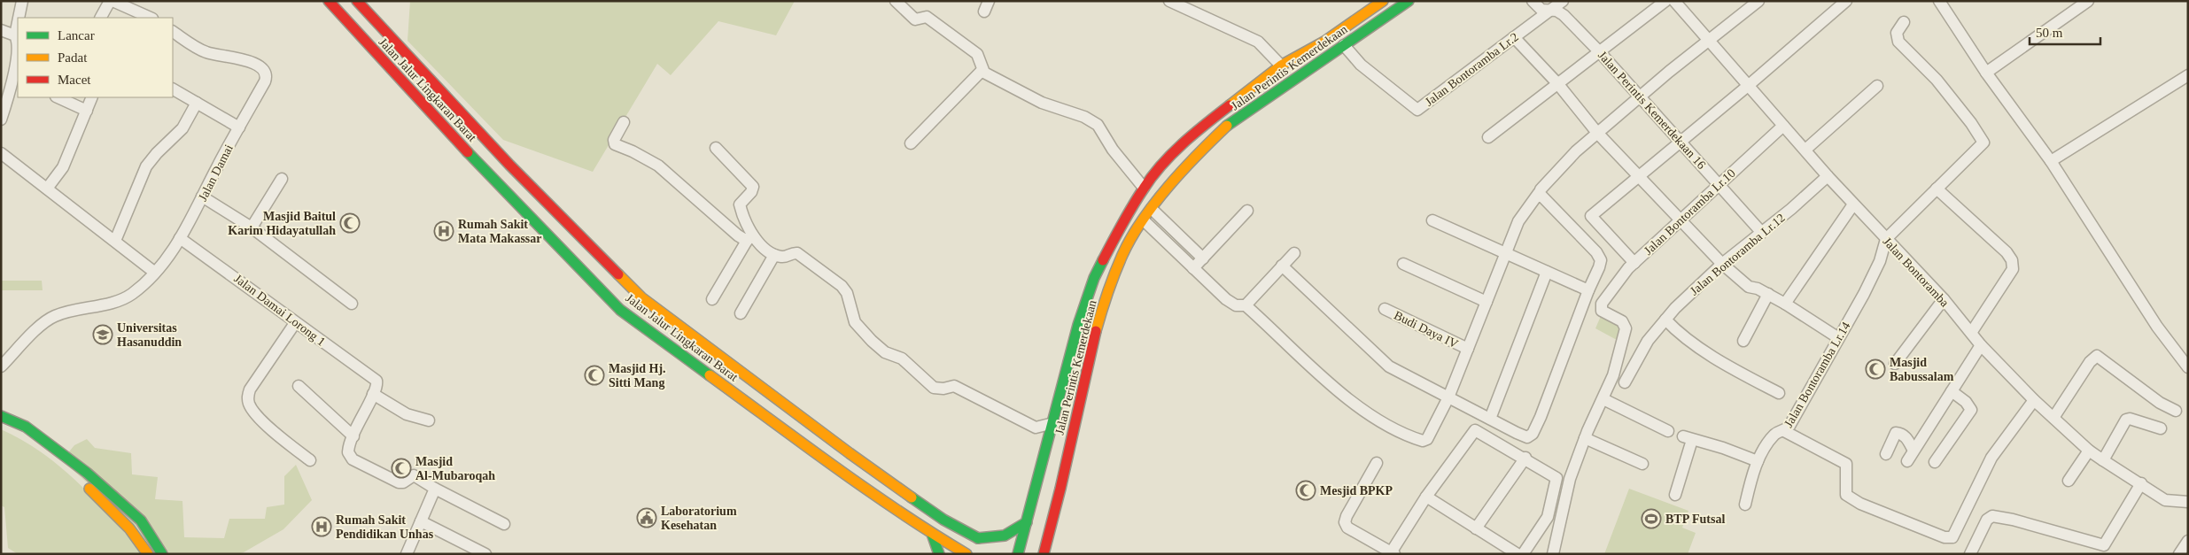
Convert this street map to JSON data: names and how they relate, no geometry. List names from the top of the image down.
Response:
{
  "streets": {
    "main road": ["Jalan Perintis Kemerdekaan", "Jalan Jalur Lingkaran Barat"],
    "street": [
      "Jalan Bontoramba Lr.2",
      "Jalan Perintis Kemerdekaan 16",
      "Jalan Damai",
      "Jalan Bontoramba Lr.10",
      "Jalan Bontoramba Lr.12",
      "Jalan Bontoramba",
      "Jalan Damai Lorong 1",
      "Budi Daya IV",
      "Jalan Bontoramba Lr.14"
    ]
  },
  "crossings": [
    ["Jalan Perintis Kemerdekaan", "Jalan Bontoramba Lr.2"],
    ["Jalan Perintis Kemerdekaan", "Jalan Jalur Lingkaran Barat"],
    ["Jalan Bontoramba Lr.2", "Jalan Perintis Kemerdekaan 16"],
    ["Jalan Perintis Kemerdekaan 16", "Jalan Bontoramba Lr.10"],
    ["Jalan Perintis Kemerdekaan 16", "Jalan Bontoramba Lr.12"],
    ["Jalan Damai", "Jalan Damai Lorong 1"],
    ["Jalan Bontoramba Lr.10", "Jalan Bontoramba"],
    ["Jalan Bontoramba Lr.12", "Jalan Bontoramba"],
    ["Jalan Bontoramba", "Jalan Bontoramba Lr.14"]
  ],
  "places": {
    "mosque": [
      "Masjid Baitul Karim Hidayatullah",
      "Masjid Babussalam",
      "Masjid Hj. Sitti Mang",
      "Masjid Al-Mubaroqah",
      "Mesjid BPKP"
    ],
    "hospital": ["Rumah Sakit Mata Makassar", "Rumah Sakit Pendidikan Unhas"],
    "school or university": ["Universitas Hasanuddin"],
    "public building": ["Laboratorium Kesehatan"],
    "sports": ["BTP Futsal"]
  },
  "legend": ["Lancar", "Padat", "Macet"],
  "scale_bar": "50 m"
}
